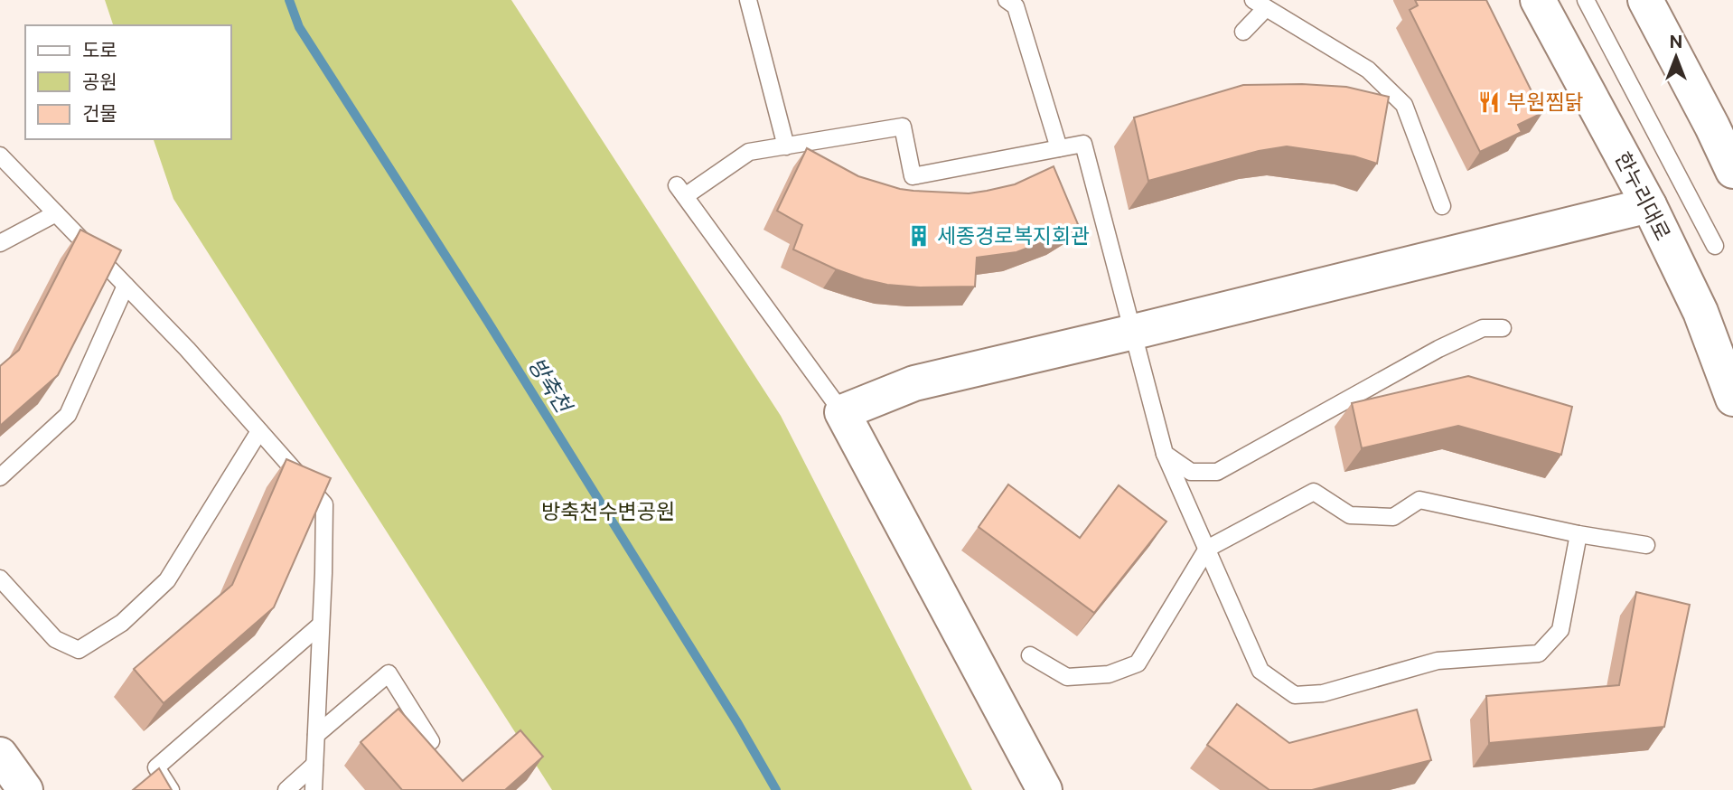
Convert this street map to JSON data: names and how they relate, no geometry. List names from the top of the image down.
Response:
{
  "streets": {
    "street": ["한누리대로"]
  },
  "water": ["방축천"],
  "parks": ["방축천수변공원"],
  "places": {
    "restaurant": ["부원찜닭"],
    "building": ["세종경로복지회관"]
  },
  "legend": ["도로", "공원", "건물"],
  "north": "top"
}
